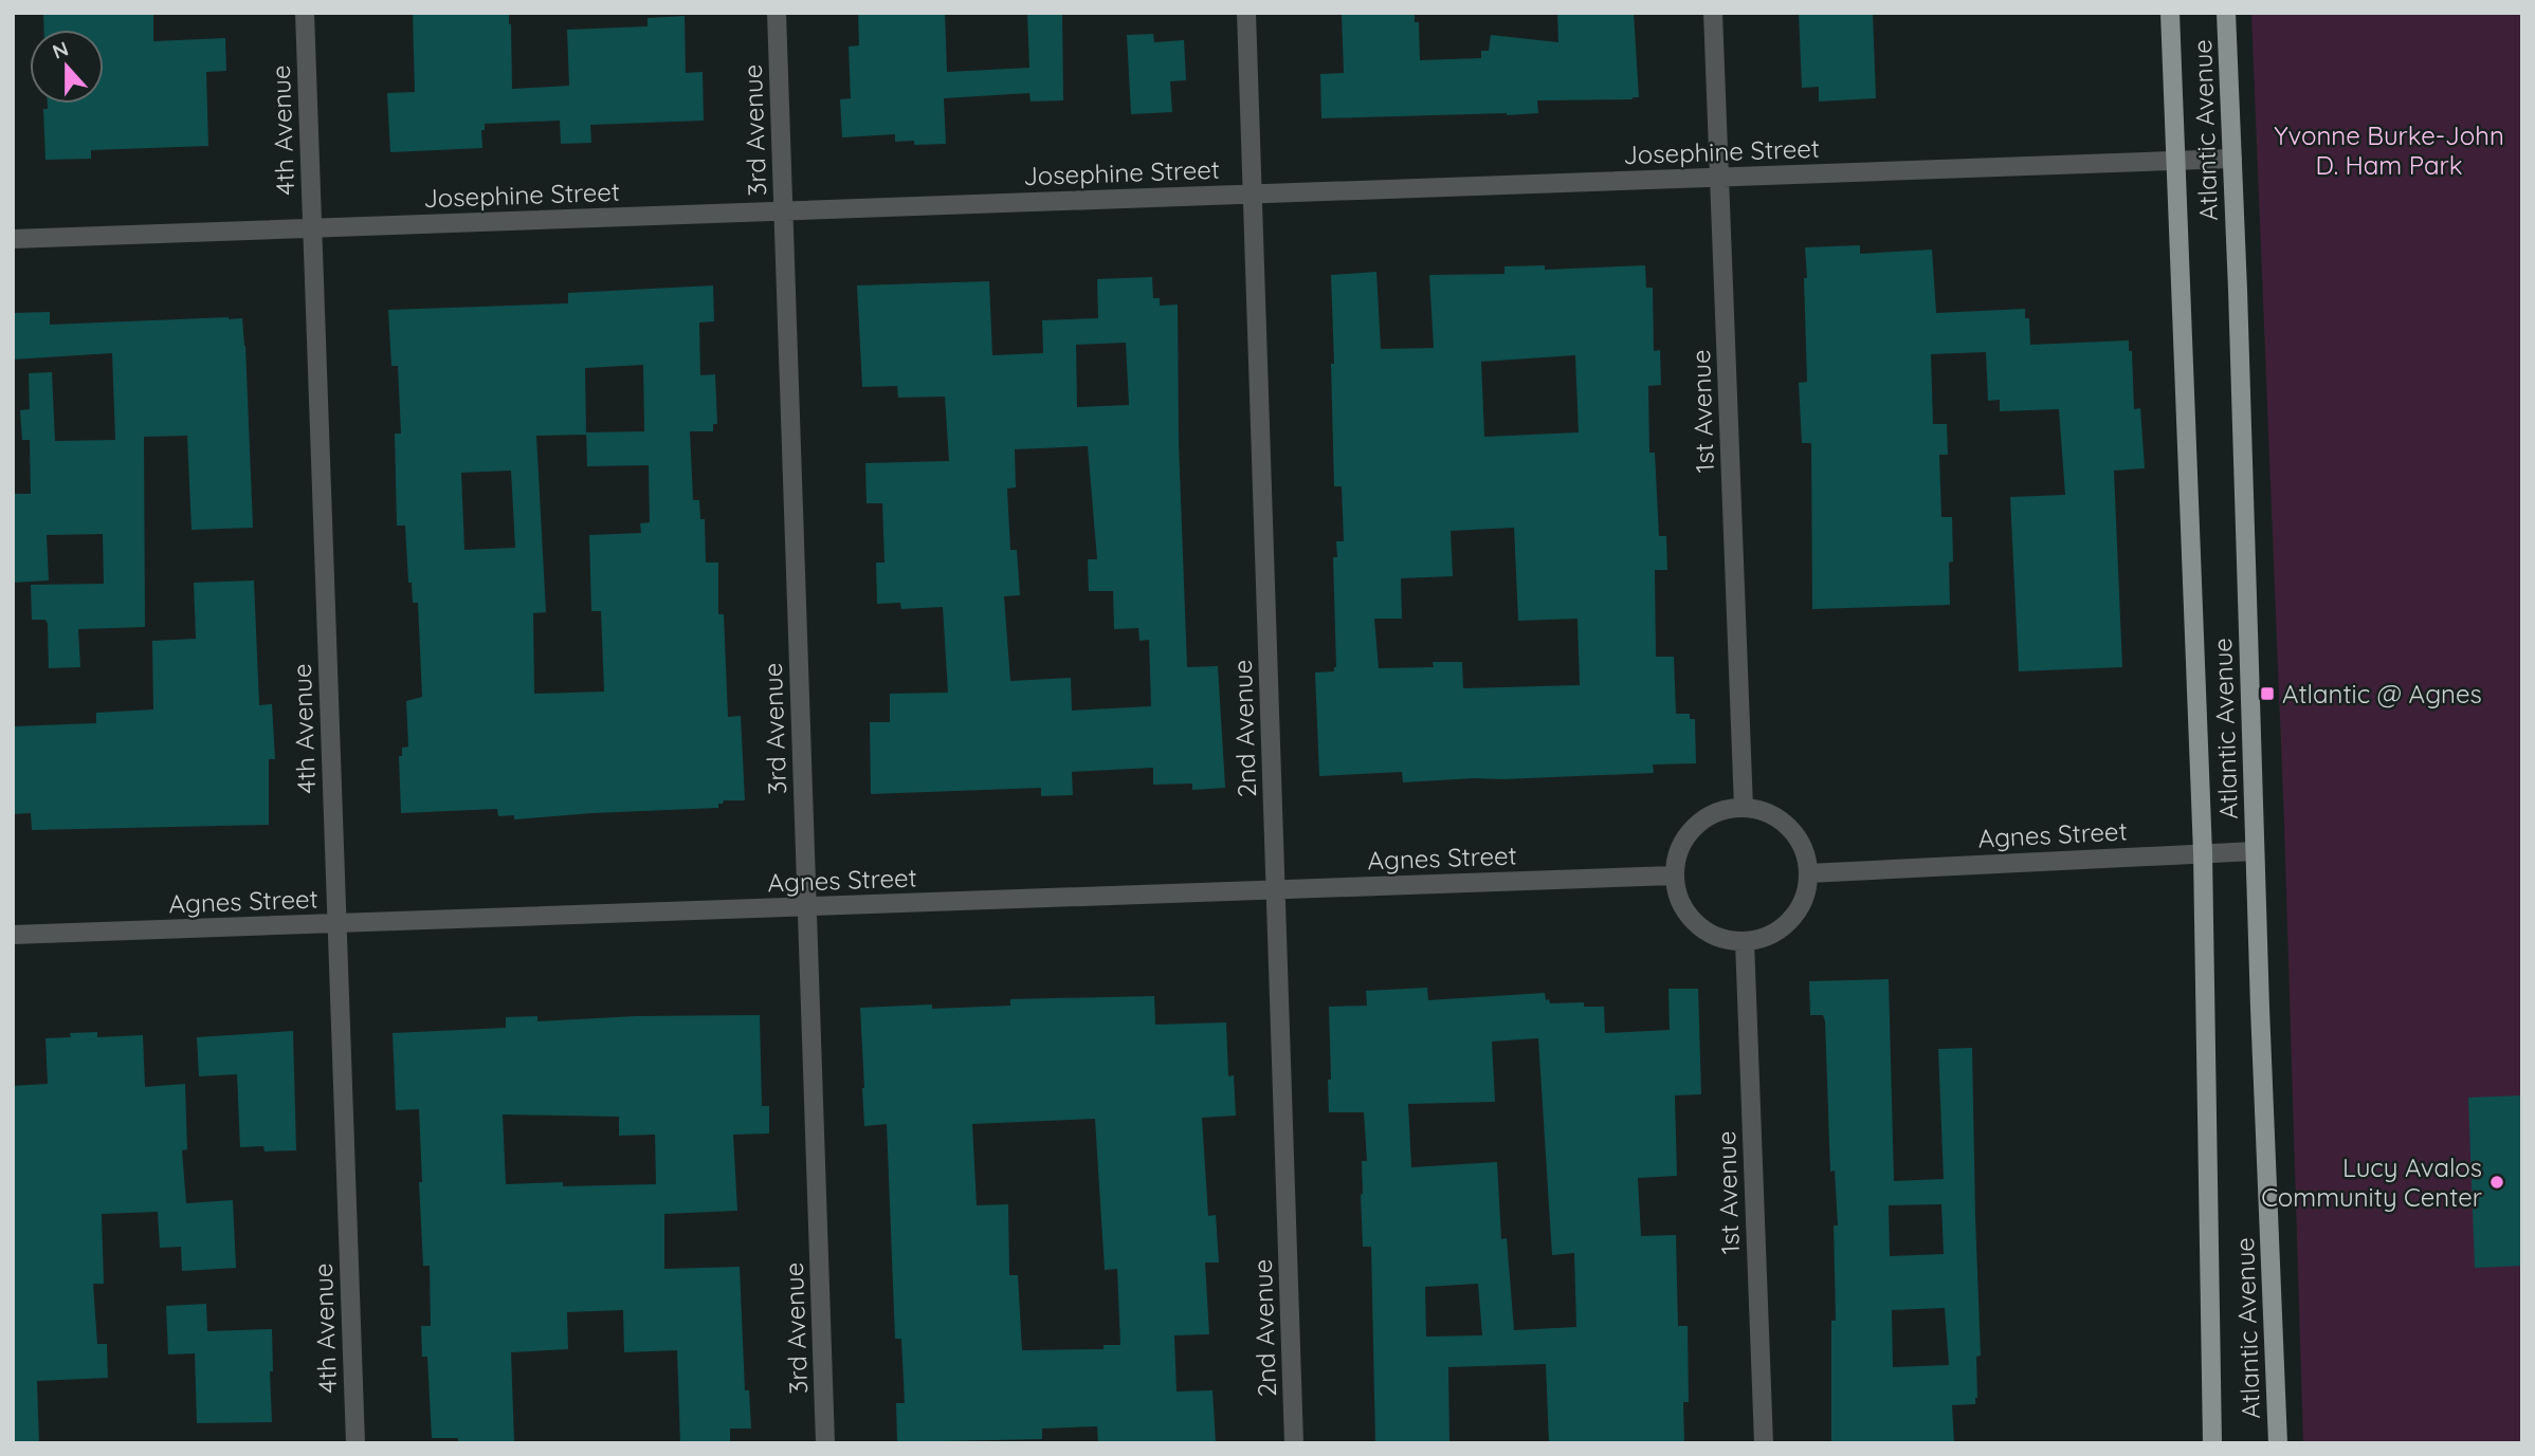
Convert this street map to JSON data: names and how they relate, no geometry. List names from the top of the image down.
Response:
{
  "streets": {
    "main road": ["Atlantic Avenue"],
    "street": [
      "4th Avenue",
      "3rd Avenue",
      "Josephine Street",
      "1st Avenue",
      "2nd Avenue",
      "Agnes Street"
    ]
  },
  "crossings": [
    ["4th Avenue", "Josephine Street"],
    ["4th Avenue", "Agnes Street"],
    ["3rd Avenue", "Josephine Street"],
    ["3rd Avenue", "Agnes Street"],
    ["Atlantic Avenue", "Josephine Street"],
    ["Atlantic Avenue", "Agnes Street"],
    ["Josephine Street", "1st Avenue"],
    ["Josephine Street", "2nd Avenue"],
    ["1st Avenue", "Agnes Street"],
    ["2nd Avenue", "Agnes Street"]
  ],
  "parks": ["Yvonne Burke-John D. Ham Park"],
  "places": {
    "transit": ["Atlantic @ Agnes"],
    "other": ["Lucy Avalos Community Center"]
  },
  "north": "top"
}
